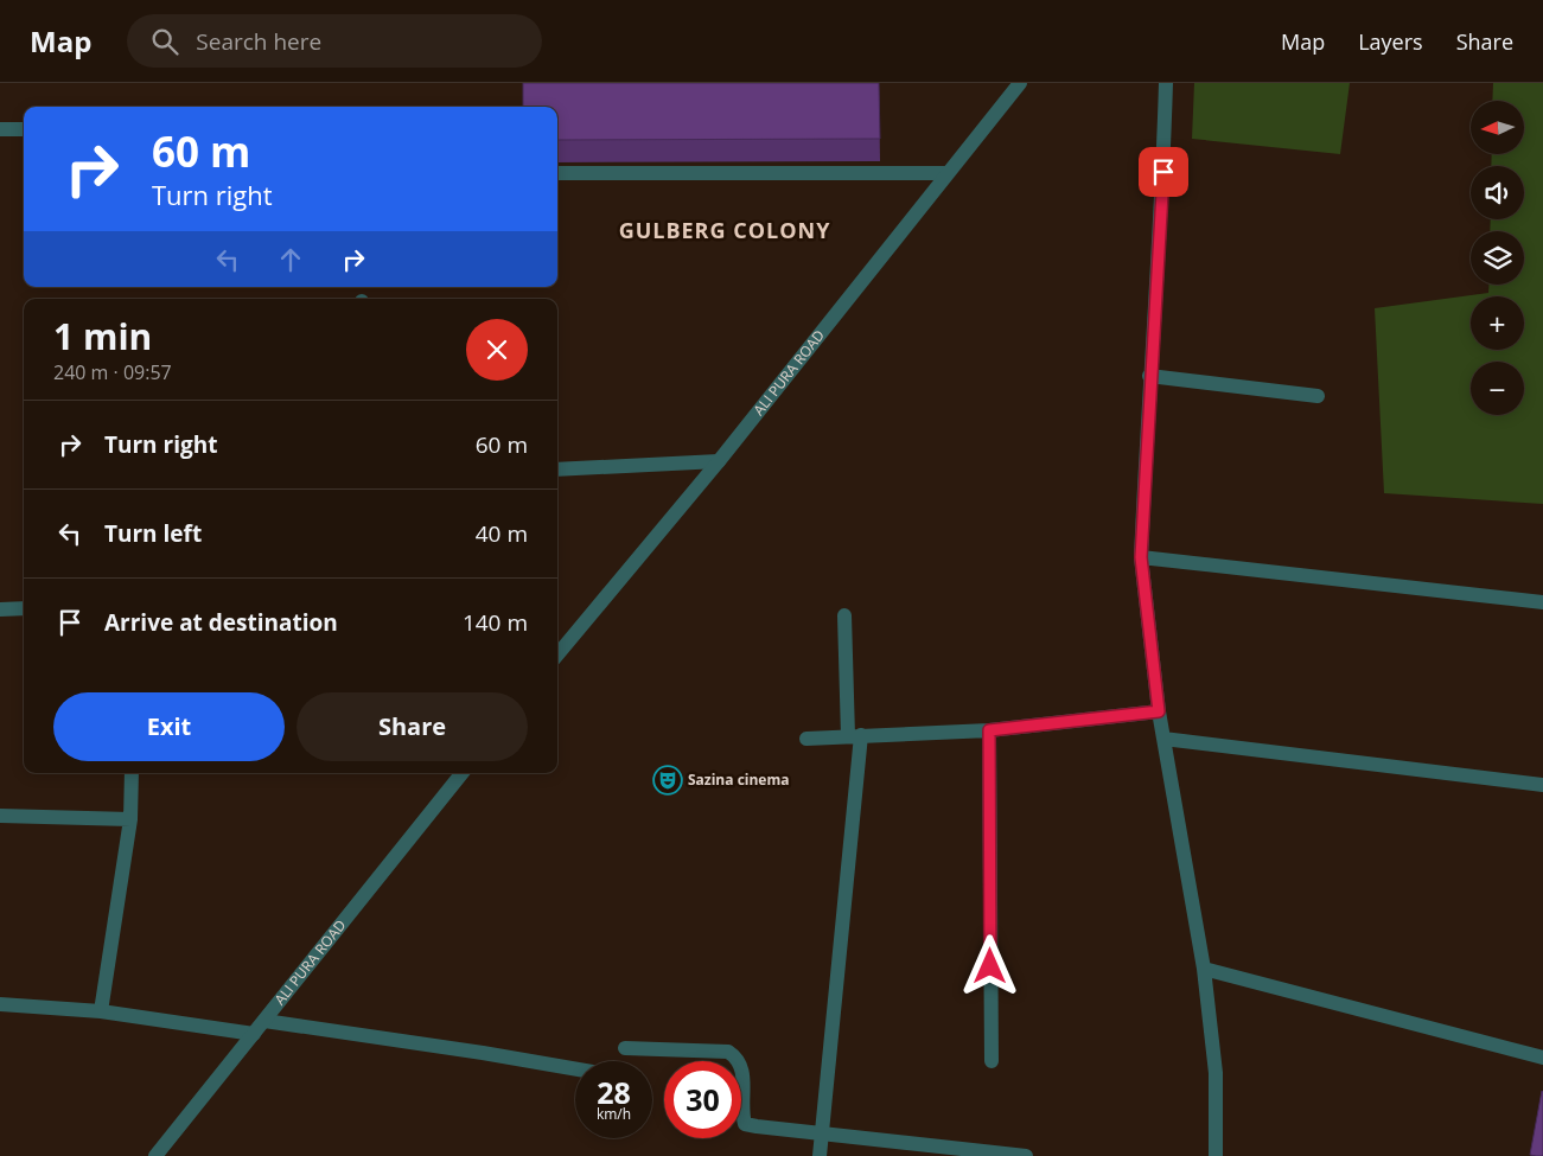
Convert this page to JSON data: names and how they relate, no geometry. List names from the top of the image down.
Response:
{
  "streets": {
    "street": ["ALI PURA ROAD"]
  },
  "districts": ["GULBERG COLONY"],
  "places": {
    "theatre": ["Sazina cinema"]
  },
  "north": "left",
  "page": {
    "header": "Map",
    "search": "Search here",
    "nav": ["Map", "Layers", "Share"],
    "map_buttons": ["+", "−"],
    "turn": ["60 m", "Turn right"],
    "heading": ["1 min", "240 m · 09:57"],
    "list": [
      {
        "name": "Turn right",
        "value": "60 m"
      },
      {
        "name": "Turn left",
        "value": "40 m"
      },
      {
        "name": "Arrive at destination",
        "value": "140 m"
      }
    ],
    "buttons": ["Exit", "Share"],
    "speed": "28 km/h",
    "limit": "30"
  }
}
